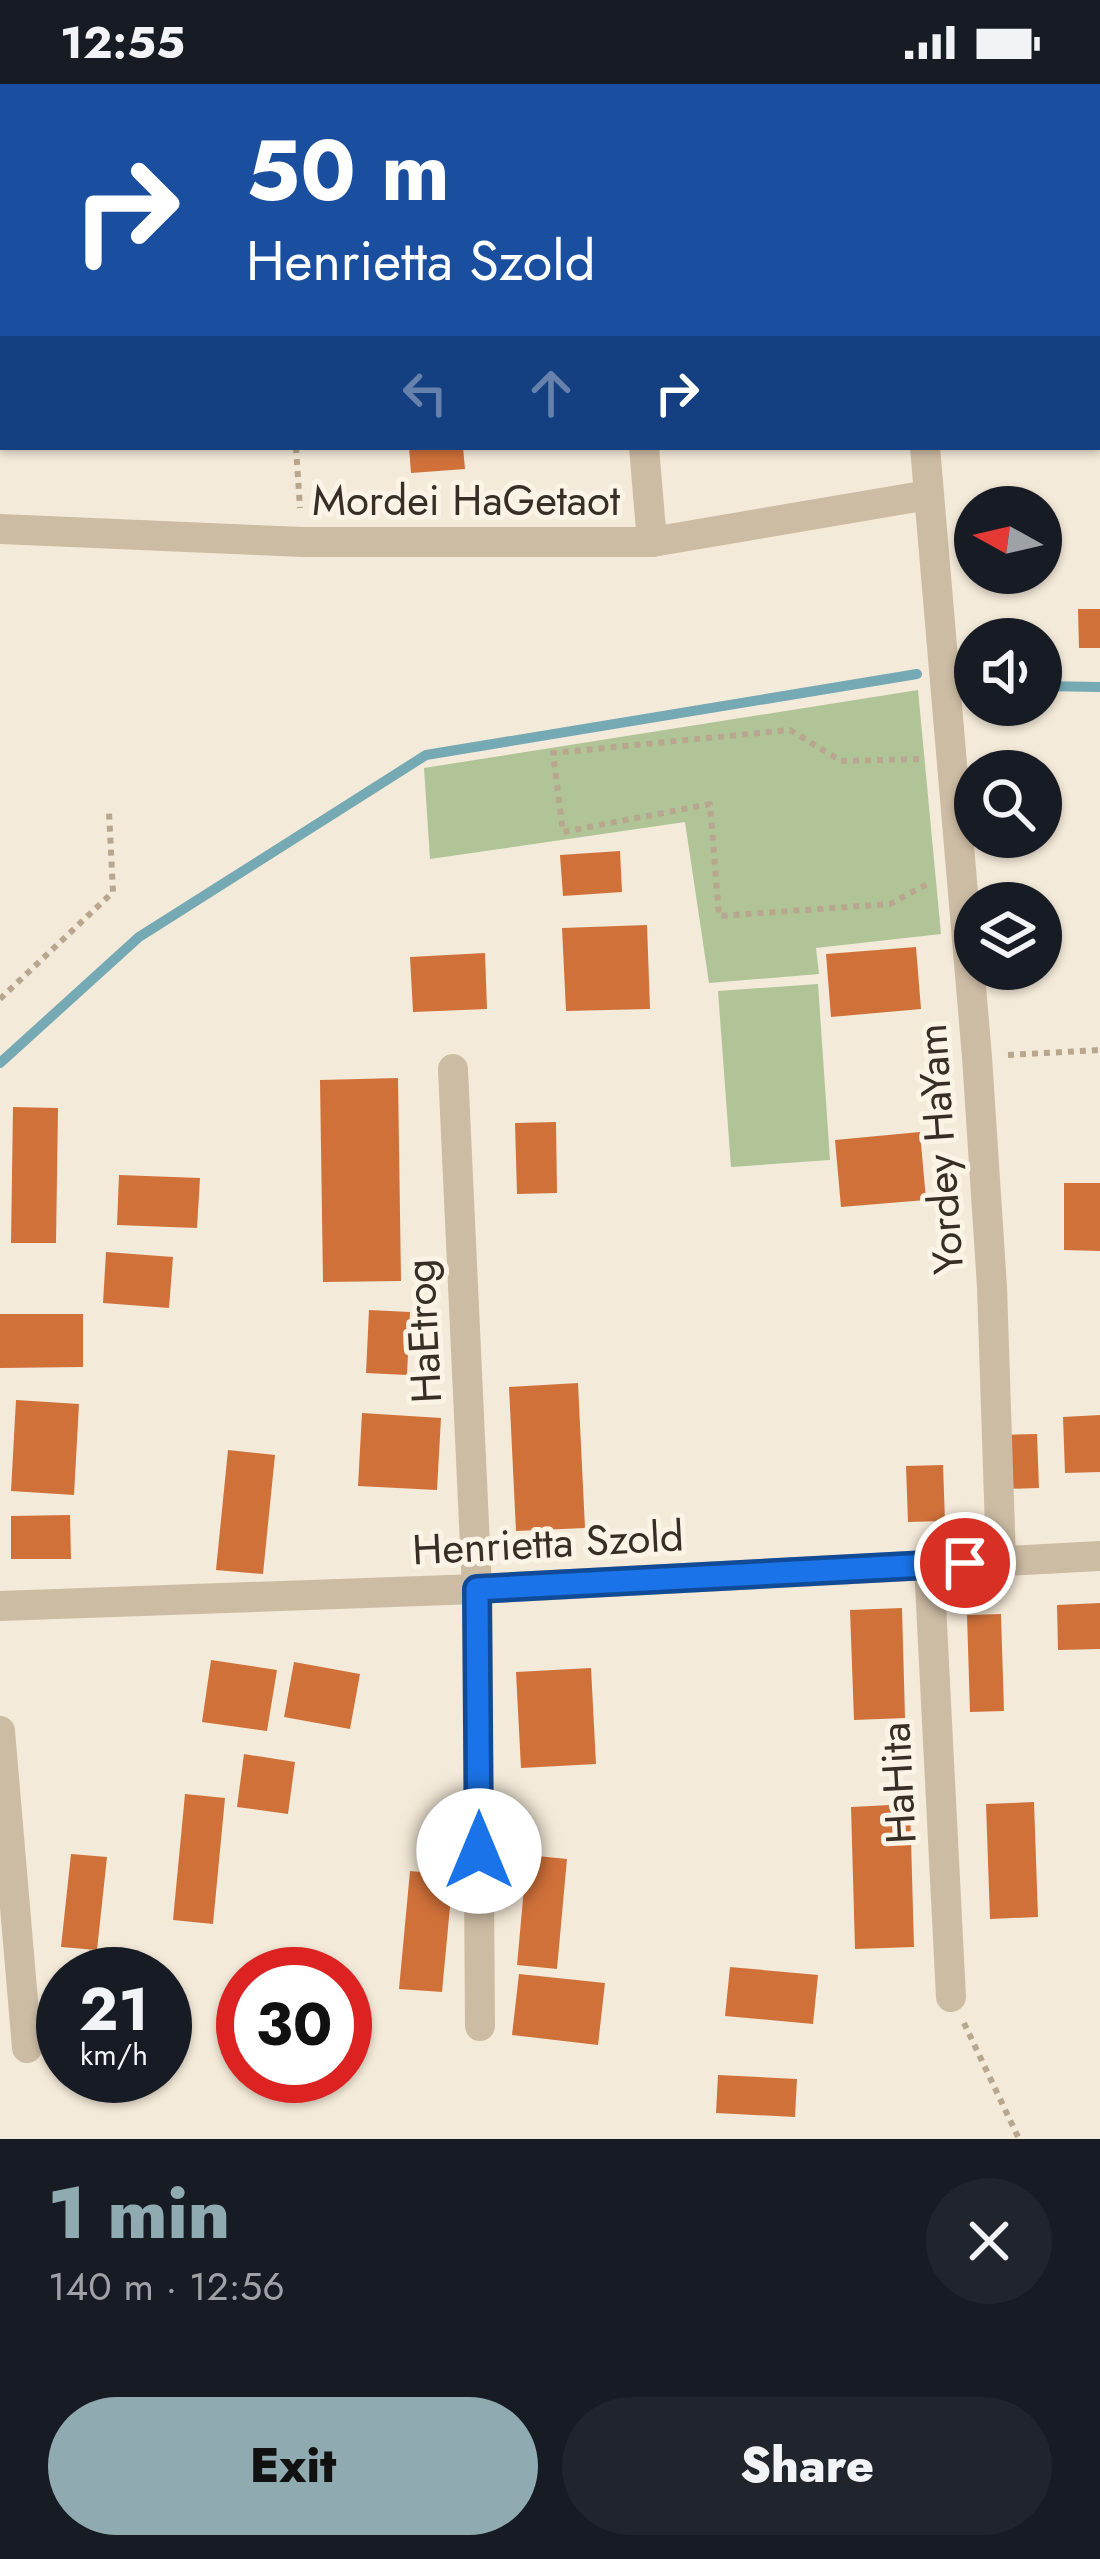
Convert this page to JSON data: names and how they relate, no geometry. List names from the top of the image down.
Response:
{
  "streets": {
    "street": [
      "Mordei HaGetaot",
      "Yordey HaYam",
      "HaEtrog",
      "Henrietta Szold",
      "HaHita"
    ]
  },
  "crossings": [
    ["Mordei HaGetaot", "Yordey HaYam"],
    ["Yordey HaYam", "Henrietta Szold"],
    ["HaEtrog", "Henrietta Szold"],
    ["Henrietta Szold", "HaHita"]
  ],
  "north": "left",
  "page": {
    "status": "12:55",
    "turn": ["50 m", "Henrietta Szold"],
    "speed": "21 km/h",
    "limit": "30",
    "heading": ["1 min", "140 m · 12:56"],
    "buttons": ["Exit", "Share"]
  }
}
